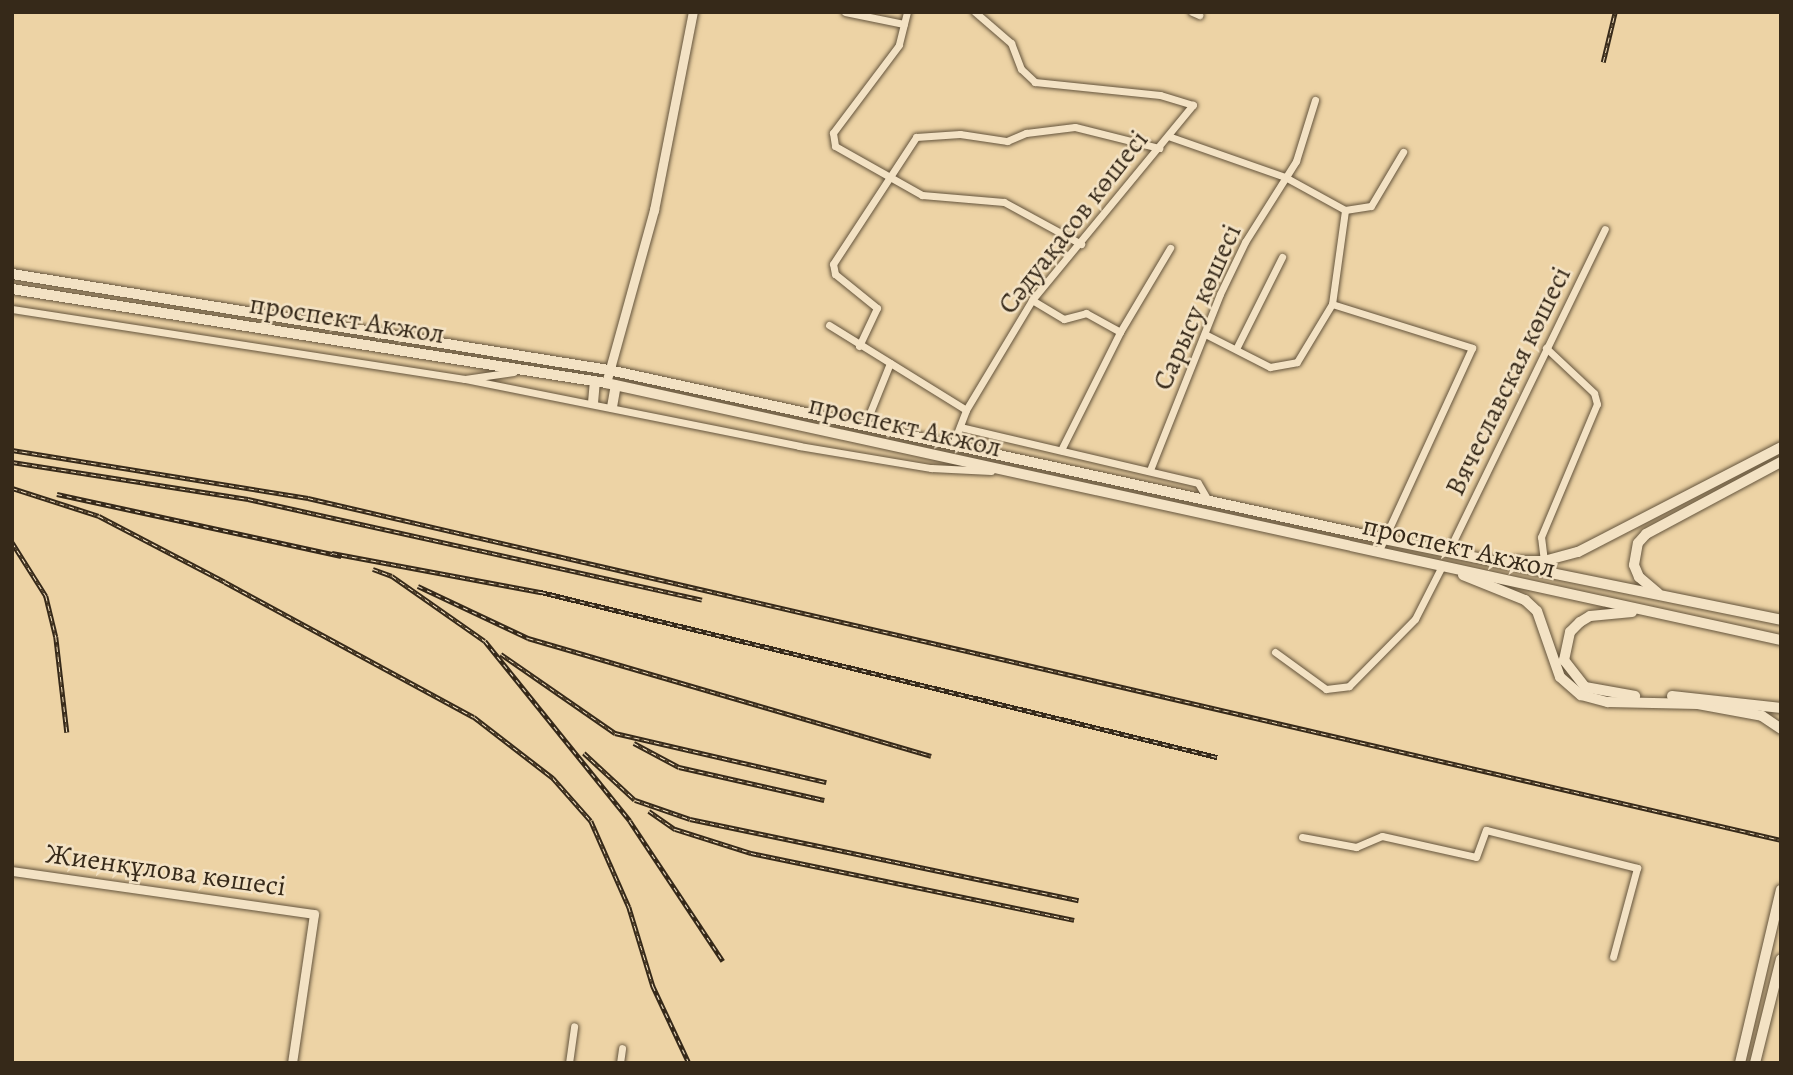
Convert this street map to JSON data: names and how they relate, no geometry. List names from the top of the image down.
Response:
{
  "streets": {
    "main road": ["проспект Акжол"],
    "street": [
      "Сәдуақасов көшесі",
      "Сарысу көшесі",
      "Вячеславская көшесі",
      "Жиенқұлова көшесі"
    ]
  },
  "crossings": [
    ["Сәдуақасов көшесі", "проспект Акжол"],
    ["проспект Акжол", "Вячеславская көшесі"]
  ]
}
